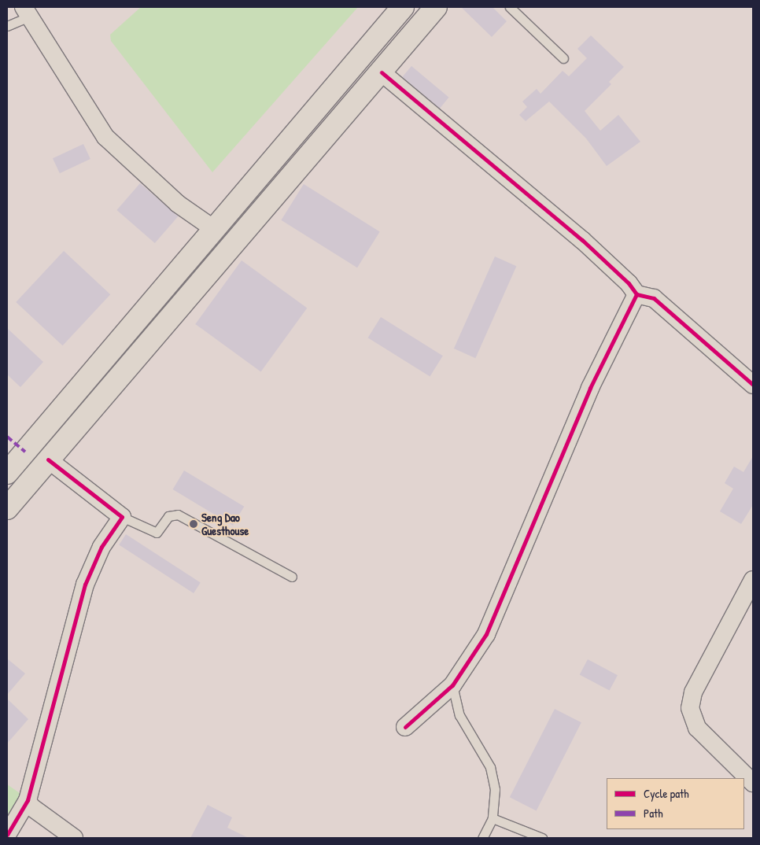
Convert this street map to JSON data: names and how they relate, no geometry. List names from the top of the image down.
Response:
{
  "places": ["Seng Dao Guesthouse"],
  "legend": ["Cycle path", "Path"]
}
